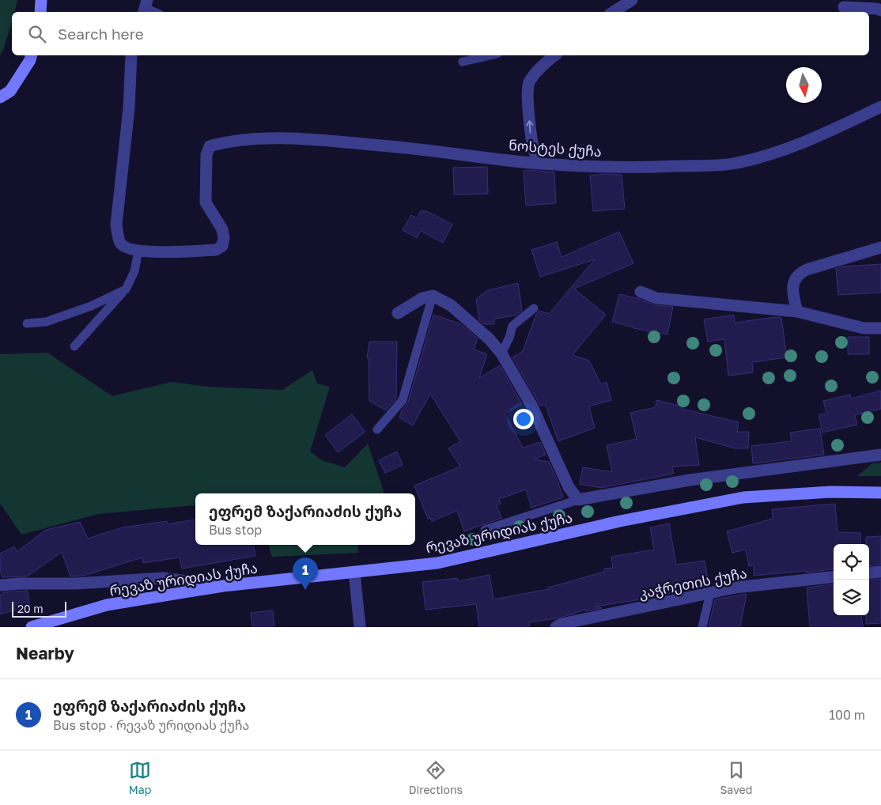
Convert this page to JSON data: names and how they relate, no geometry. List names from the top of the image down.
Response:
{
  "streets": {
    "street": ["ნოსტეს ქუჩა", "რევაზ ურიდიას ქუჩა", "კაჭრეთის ქუჩა"]
  },
  "scale_bar": "20 m",
  "north": "bottom",
  "page": {
    "search": "Search here",
    "popup": ["ეფრემ ზაქარიაძის ქუჩა", "Bus stop"],
    "pins": "1",
    "scale": "20 m",
    "heading": "Nearby",
    "list": [
      {
        "mark": "1",
        "name": "ეფრემ ზაქარიაძის ქუჩა",
        "note": "Bus stop · რევაზ ურიდიას ქუჩა",
        "value": "100 m"
      }
    ],
    "nav": ["Map", "Directions", "Saved"]
  }
}
